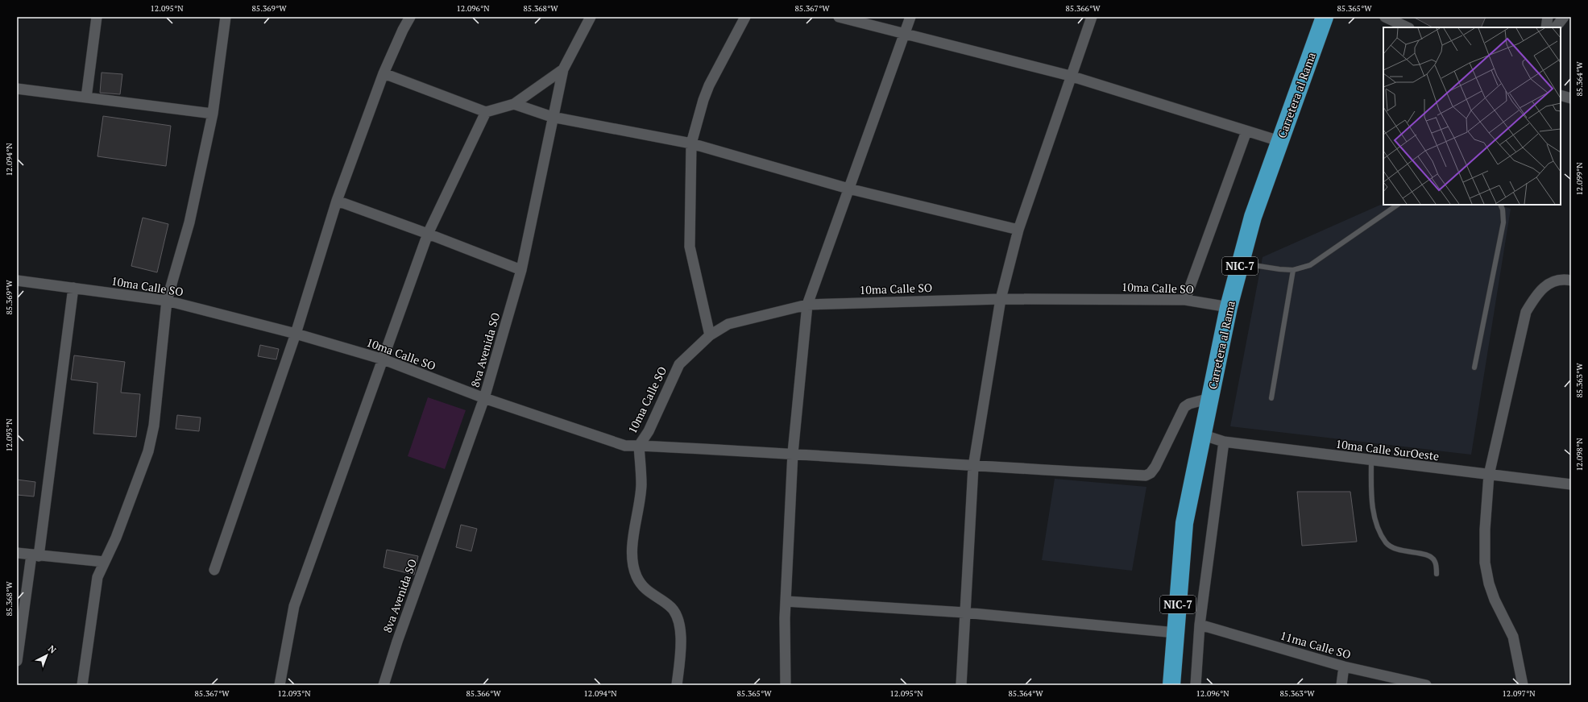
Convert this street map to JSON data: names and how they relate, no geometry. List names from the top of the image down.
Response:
{
  "streets": {
    "highway": ["Carretera al Rama", "NIC-7"],
    "street": [
      "10ma Calle SO",
      "8va Avenida SO",
      "10ma Calle SurOeste",
      "11ma Calle SO"
    ]
  },
  "crossings": [
    ["Carretera al Rama", "10ma Calle SO"],
    ["Carretera al Rama", "10ma Calle SurOeste"],
    ["10ma Calle SO", "8va Avenida SO"]
  ],
  "north": "top right",
  "coordinates": [
    "12.095°N",
    "85.369°W",
    "12.096°N",
    "85.368°W",
    "85.367°W",
    "85.366°W",
    "85.365°W",
    "85.364°W",
    "12.094°N",
    "12.099°N",
    "85.363°W",
    "12.093°N",
    "12.098°N",
    "12.097°N"
  ]
}
